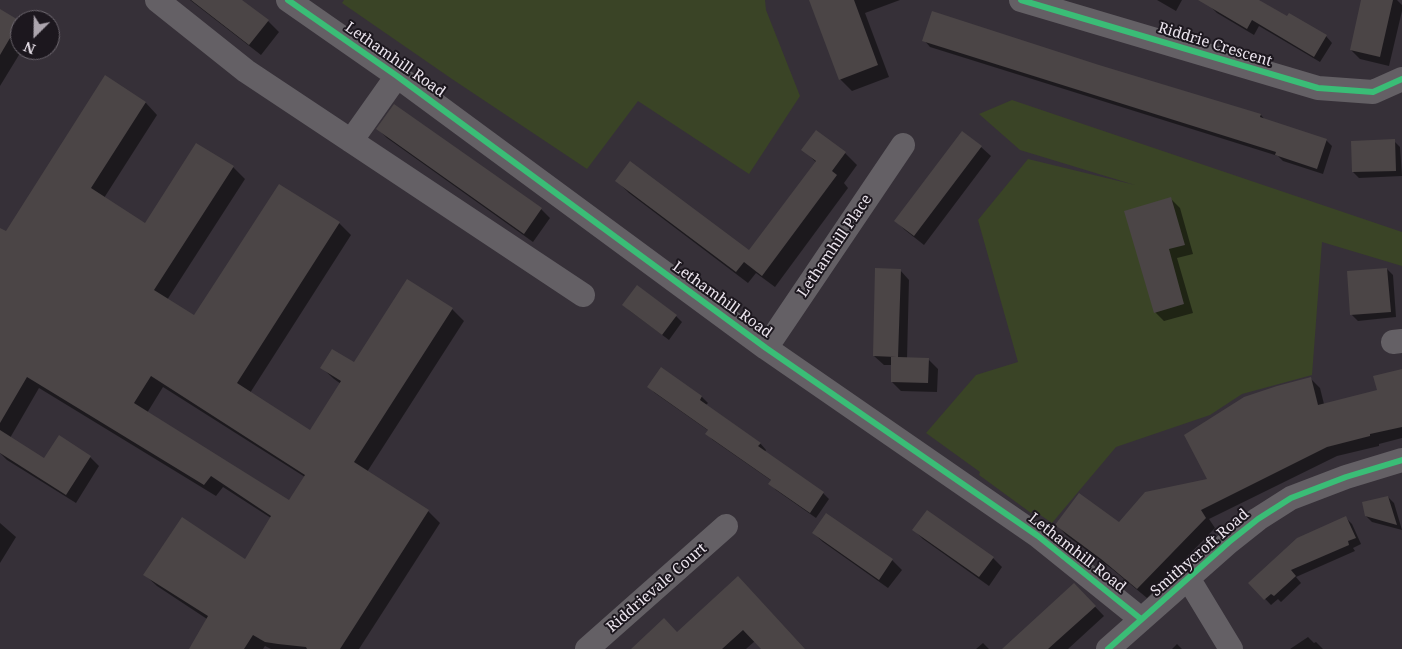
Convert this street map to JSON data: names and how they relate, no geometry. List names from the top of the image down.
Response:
{
  "streets": {
    "street": [
      "Riddrie Crescent",
      "Lethamhill Road",
      "Lethamhill Place",
      "Smithycroft Road",
      "Riddrievale Court"
    ]
  },
  "crossings": [
    ["Lethamhill Road", "Lethamhill Place"],
    ["Lethamhill Road", "Smithycroft Road"]
  ],
  "north": "bottom left"
}
